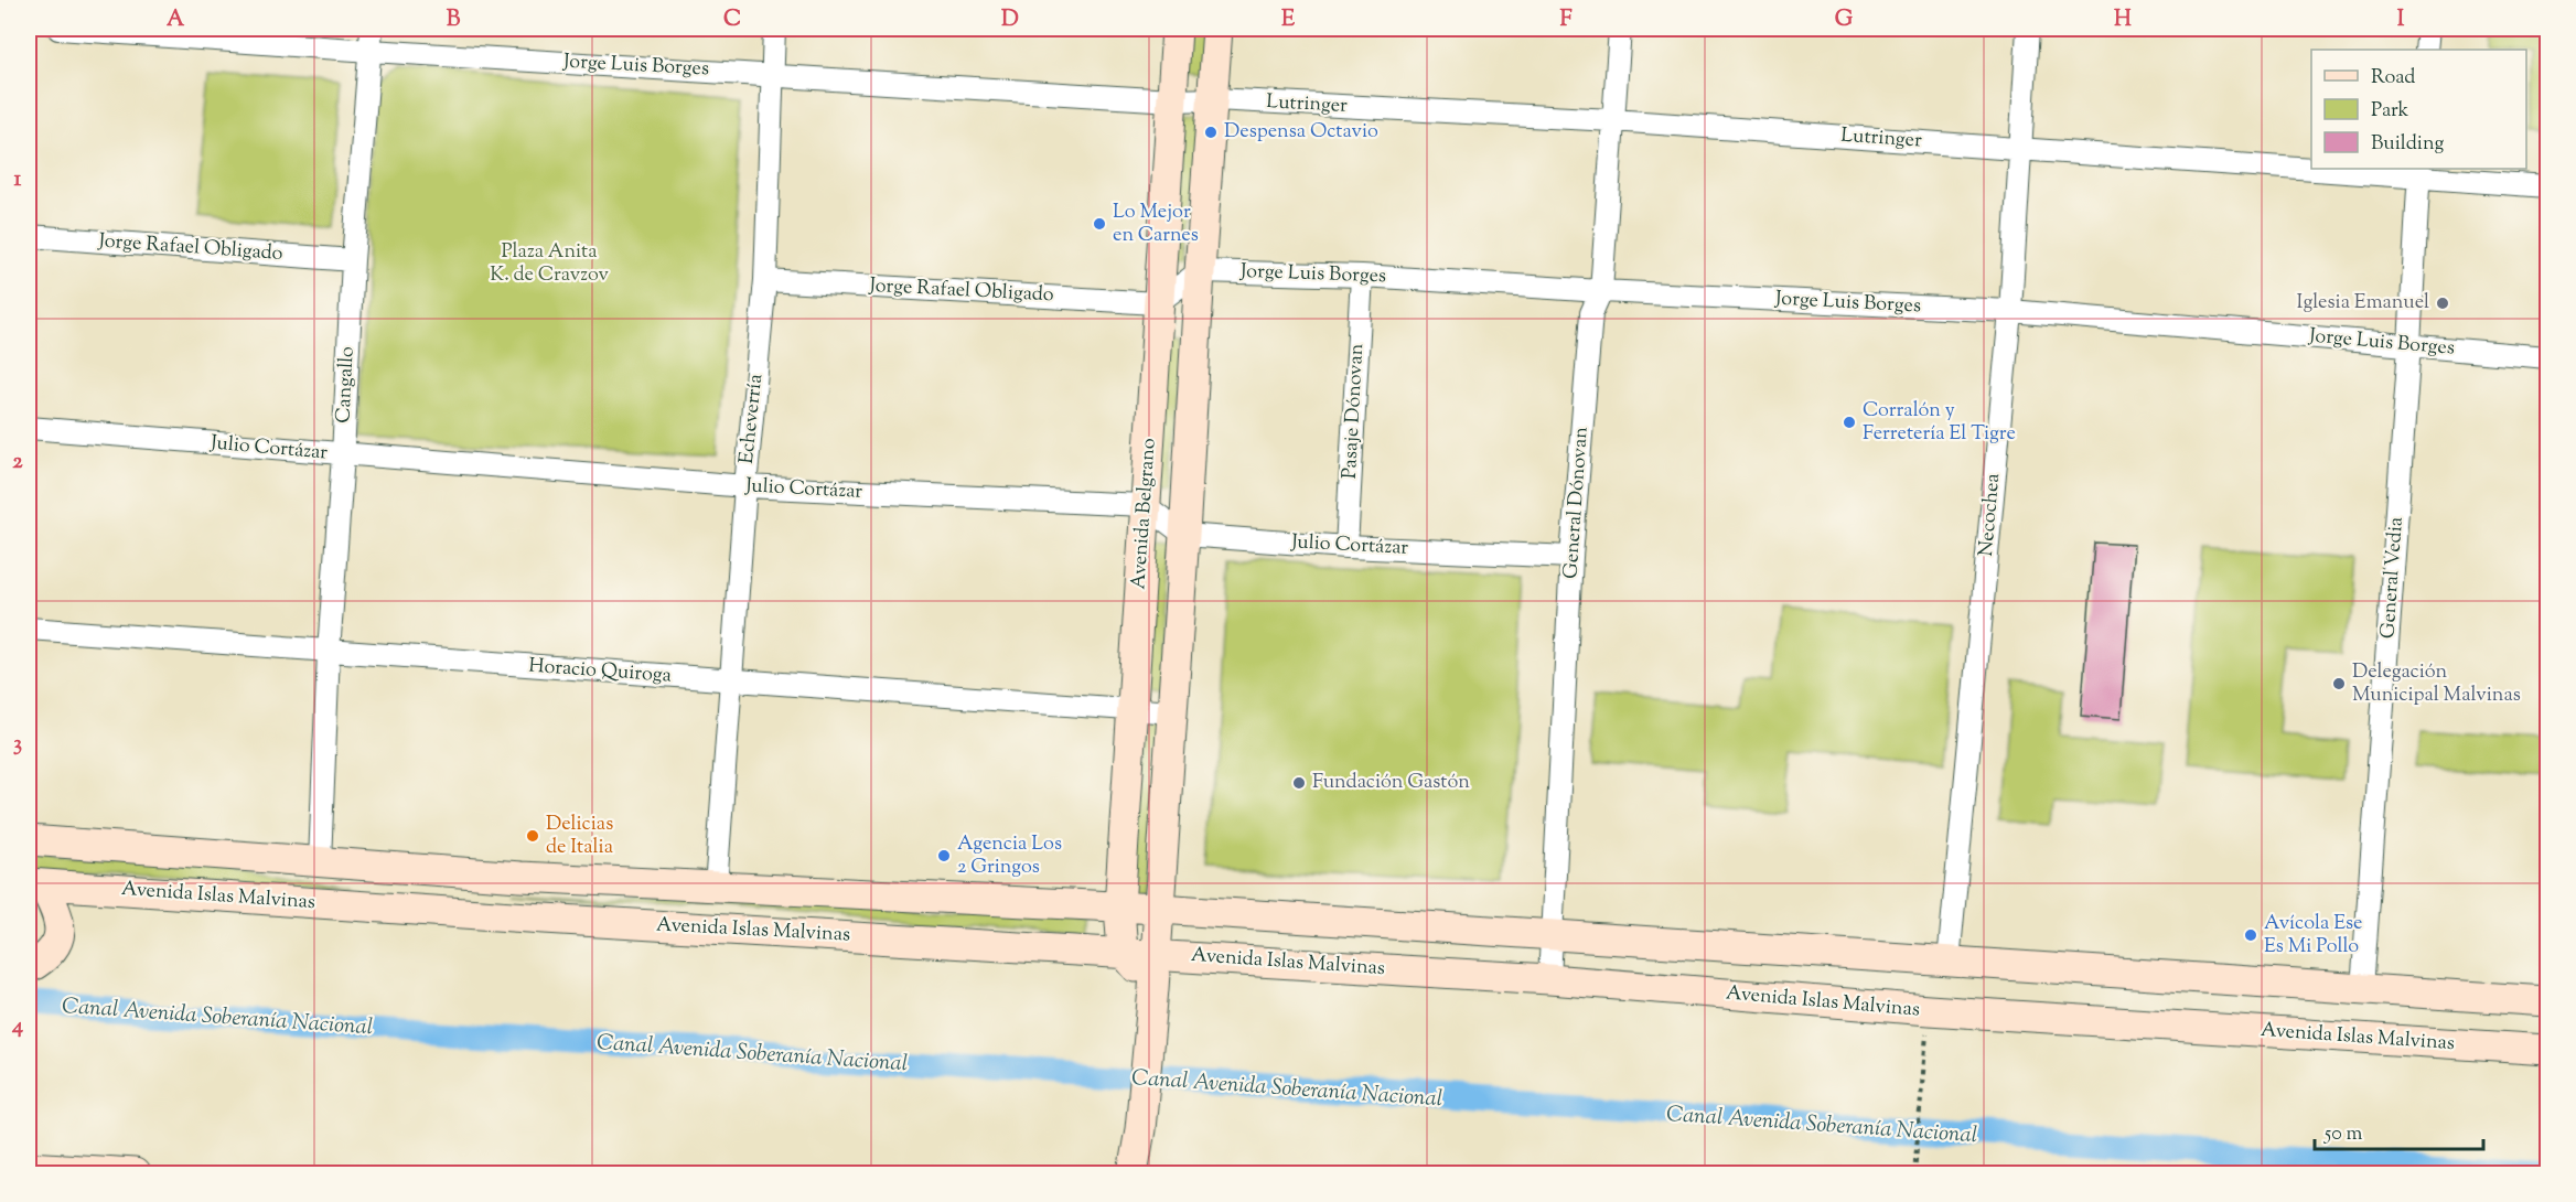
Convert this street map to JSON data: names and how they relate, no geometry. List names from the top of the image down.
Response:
{
  "streets": {
    "main road": ["Avenida Belgrano", "Avenida Islas Malvinas"],
    "street": [
      "Jorge Luis Borges",
      "Lutringer",
      "Jorge Rafael Obligado",
      "Cangallo",
      "Pasaje Dónovan",
      "Echeverría",
      "Julio Cortázar",
      "General Dónovan",
      "Necochea",
      "General Vedia",
      "Horacio Quiroga"
    ]
  },
  "crossings": [
    ["Jorge Luis Borges", "Lutringer"],
    ["Jorge Luis Borges", "Cangallo"],
    ["Jorge Luis Borges", "Pasaje Dónovan"],
    ["Jorge Luis Borges", "Echeverría"],
    ["Jorge Luis Borges", "General Dónovan"],
    ["Jorge Luis Borges", "Avenida Belgrano"],
    ["Jorge Luis Borges", "Necochea"],
    ["Jorge Luis Borges", "General Vedia"],
    ["Lutringer", "General Dónovan"],
    ["Lutringer", "Avenida Belgrano"],
    ["Lutringer", "Necochea"],
    ["Lutringer", "General Vedia"],
    ["Jorge Rafael Obligado", "Cangallo"],
    ["Jorge Rafael Obligado", "Echeverría"],
    ["Jorge Rafael Obligado", "Avenida Belgrano"],
    ["Cangallo", "Julio Cortázar"],
    ["Cangallo", "Horacio Quiroga"],
    ["Cangallo", "Avenida Islas Malvinas"],
    ["Pasaje Dónovan", "Julio Cortázar"],
    ["Echeverría", "Julio Cortázar"],
    ["Echeverría", "Horacio Quiroga"],
    ["Echeverría", "Avenida Islas Malvinas"],
    ["Julio Cortázar", "General Dónovan"],
    ["Julio Cortázar", "Avenida Belgrano"],
    ["General Dónovan", "Avenida Islas Malvinas"],
    ["Avenida Belgrano", "Horacio Quiroga"],
    ["Avenida Belgrano", "Avenida Islas Malvinas"],
    ["Necochea", "Avenida Islas Malvinas"],
    ["General Vedia", "Avenida Islas Malvinas"]
  ],
  "water": ["Canal Avenida Soberanía Nacional"],
  "parks": ["Plaza Anita K. de Cravzov"],
  "places": [
    "Despensa Octavio",
    "Lo Mejor en Carnes",
    "Iglesia Emanuel",
    "Corralón y Ferretería El Tigre",
    "Delegación Municipal Malvinas",
    "Fundación Gastón",
    "Delicias de Italia",
    "Agencia Los 2 Gringos",
    "Avícola Ese Es Mi Pollo"
  ],
  "legend": ["Road", "Park", "Building"],
  "scale_bar": "50 m",
  "grid": {
    "columns": [
      "A",
      "B",
      "C",
      "D",
      "E",
      "F",
      "G",
      "H",
      "I"
    ],
    "rows": [
      "1",
      "2",
      "3",
      "4"
    ]
  }
}
